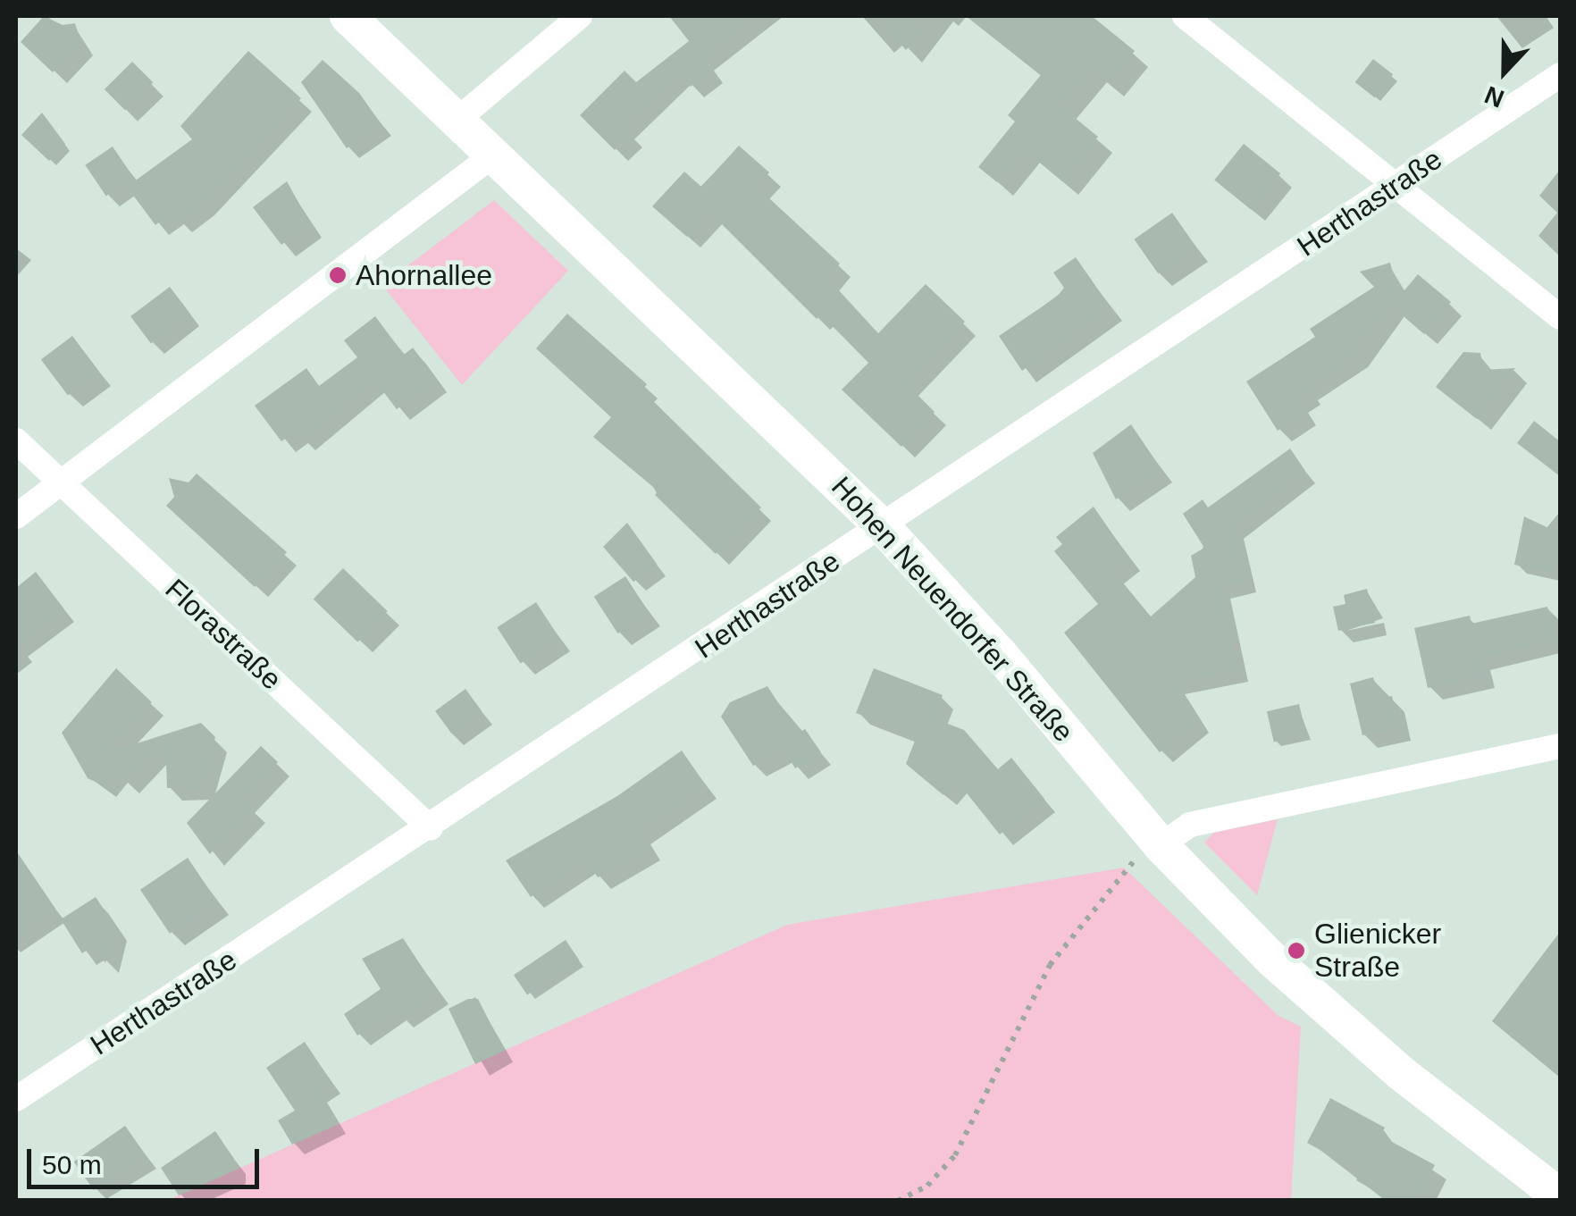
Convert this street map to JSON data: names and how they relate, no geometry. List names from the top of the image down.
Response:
{
  "streets": {
    "main road": ["Hohen Neuendorfer Straße"],
    "street": ["Herthastraße", "Florastraße"]
  },
  "crossings": [
    ["Herthastraße", "Hohen Neuendorfer Straße"],
    ["Herthastraße", "Florastraße"]
  ],
  "places": ["Ahornallee", "Glienicker Straße"],
  "scale_bar": "50 m",
  "north": "bottom"
}
